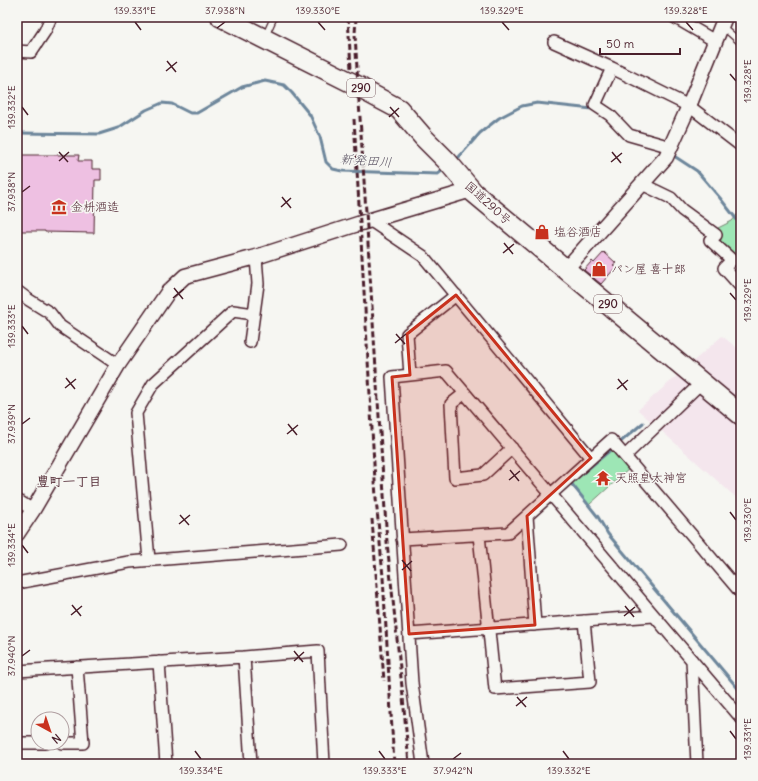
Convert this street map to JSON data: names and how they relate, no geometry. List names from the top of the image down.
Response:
{
  "streets": {
    "highway": ["290", "国道290号"]
  },
  "districts": ["豊町一丁目"],
  "water": ["新発田川"],
  "places": {
    "museum": ["金枡酒造"],
    "shop": ["塩谷酒店", "パン屋 喜十郎"],
    "temple": ["天照皇太神宮"]
  },
  "scale_bar": "50 m",
  "north": "bottom right",
  "coordinates": [
    "139.331°E",
    "37.938°N",
    "139.330°E",
    "139.329°E",
    "139.328°E",
    "139.332°E",
    "139.333°E",
    "37.939°N",
    "139.334°E",
    "37.940°N",
    "37.942°N"
  ]
}
